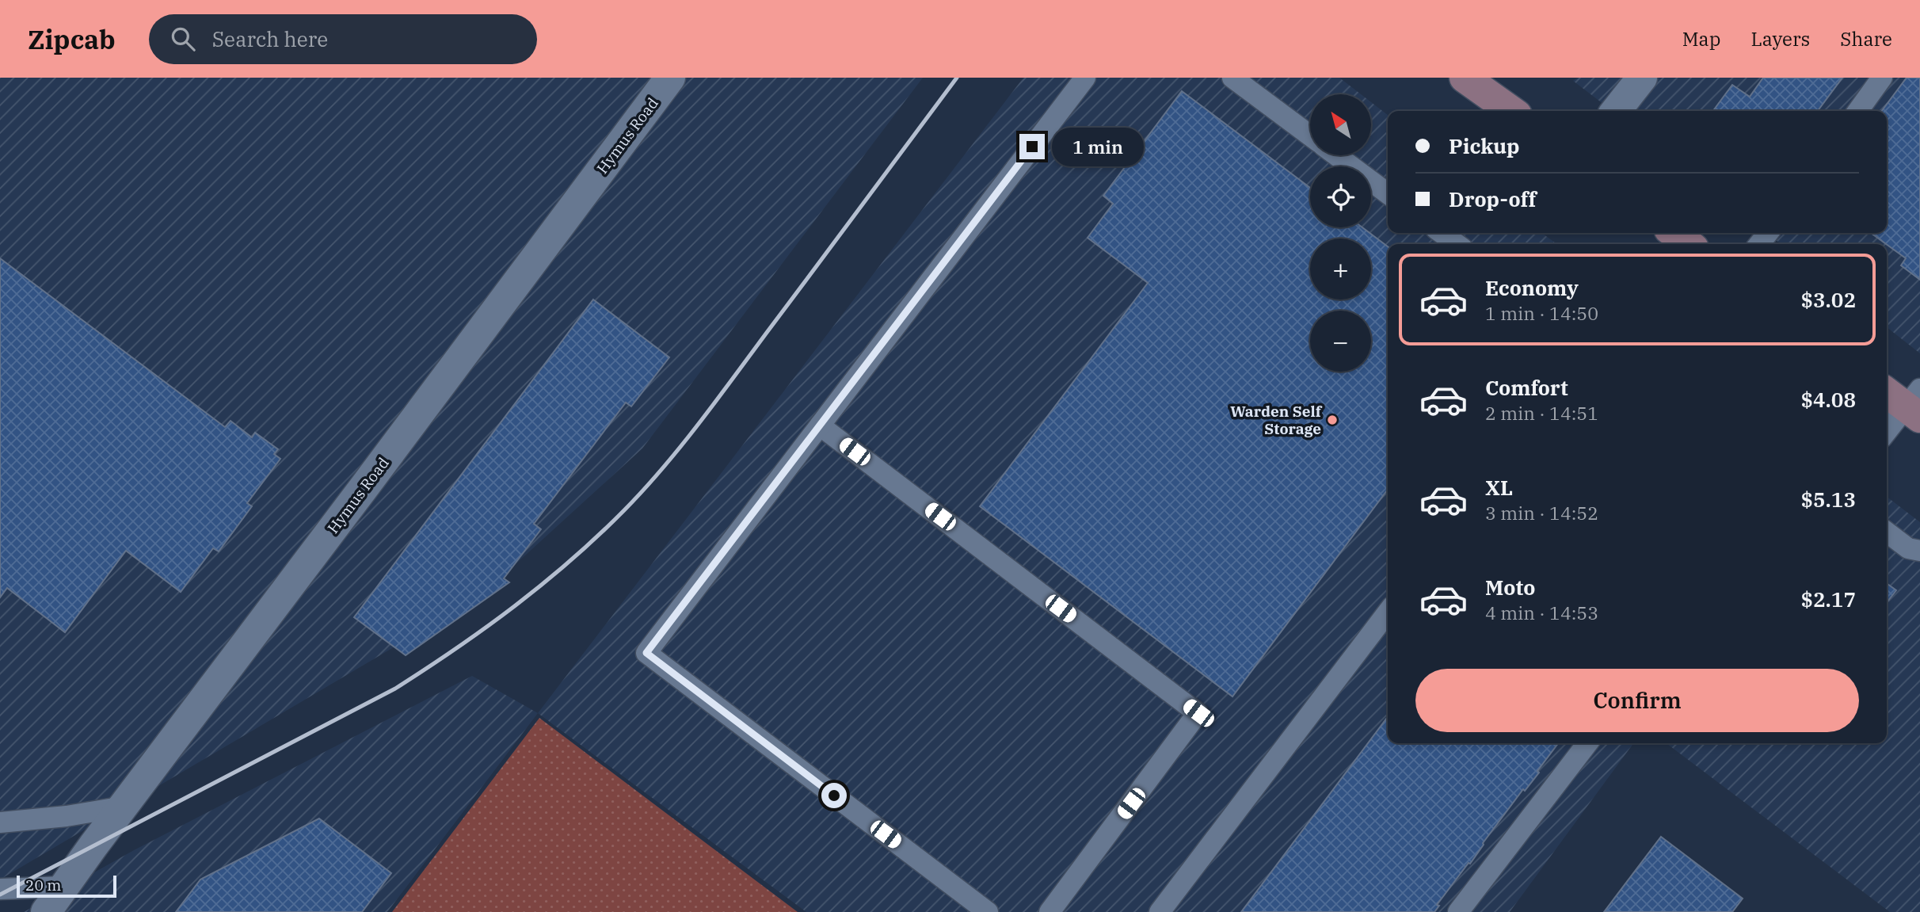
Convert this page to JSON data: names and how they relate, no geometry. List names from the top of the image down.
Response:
{
  "streets": {
    "street": ["Hymus Road"]
  },
  "places": ["Warden Self Storage"],
  "scale_bar": "20 m",
  "north": "top left",
  "page": {
    "header": "Zipcab",
    "search": "Search here",
    "nav": ["Map", "Layers", "Share"],
    "map_buttons": ["+", "−"],
    "banner": ["Pickup", "Drop-off"],
    "bubble": "1 min",
    "list": [
      {
        "name": "Economy",
        "note": "1 min · 14:50",
        "value": "$3.02"
      },
      {
        "name": "Comfort",
        "note": "2 min · 14:51",
        "value": "$4.08"
      },
      {
        "name": "XL",
        "note": "3 min · 14:52",
        "value": "$5.13"
      },
      {
        "name": "Moto",
        "note": "4 min · 14:53",
        "value": "$2.17"
      }
    ],
    "buttons": "Confirm",
    "scale": "20 m"
  }
}
